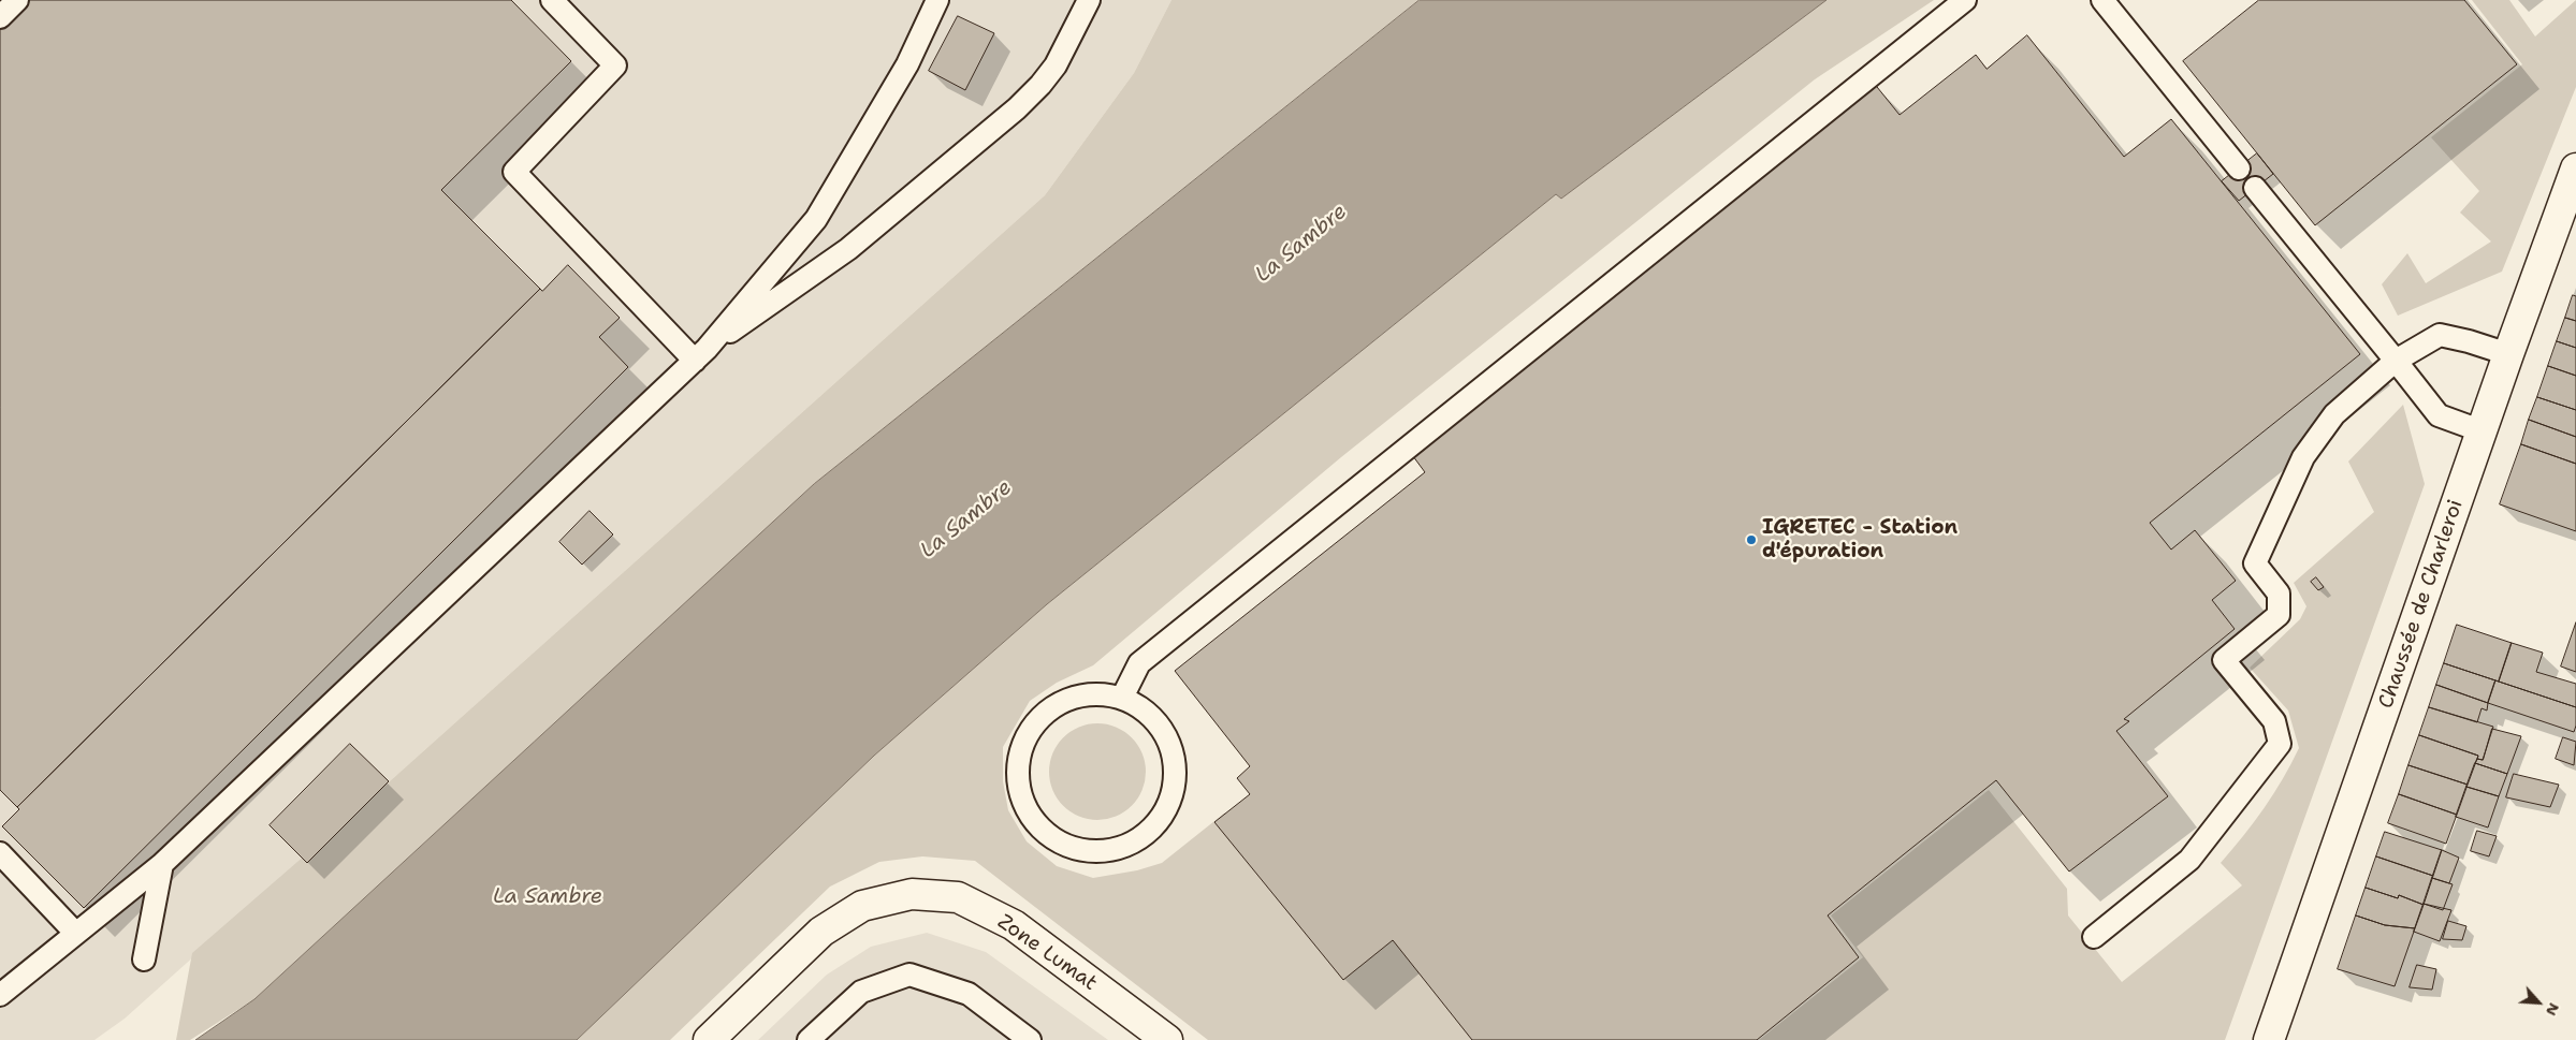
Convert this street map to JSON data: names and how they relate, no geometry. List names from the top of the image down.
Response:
{
  "streets": {
    "main road": ["Chaussée de Charleroi", "Zone Lumat"]
  },
  "water": ["La Sambre"],
  "places": ["IGRETEC - Station d'épuration"],
  "north": "bottom right"
}
